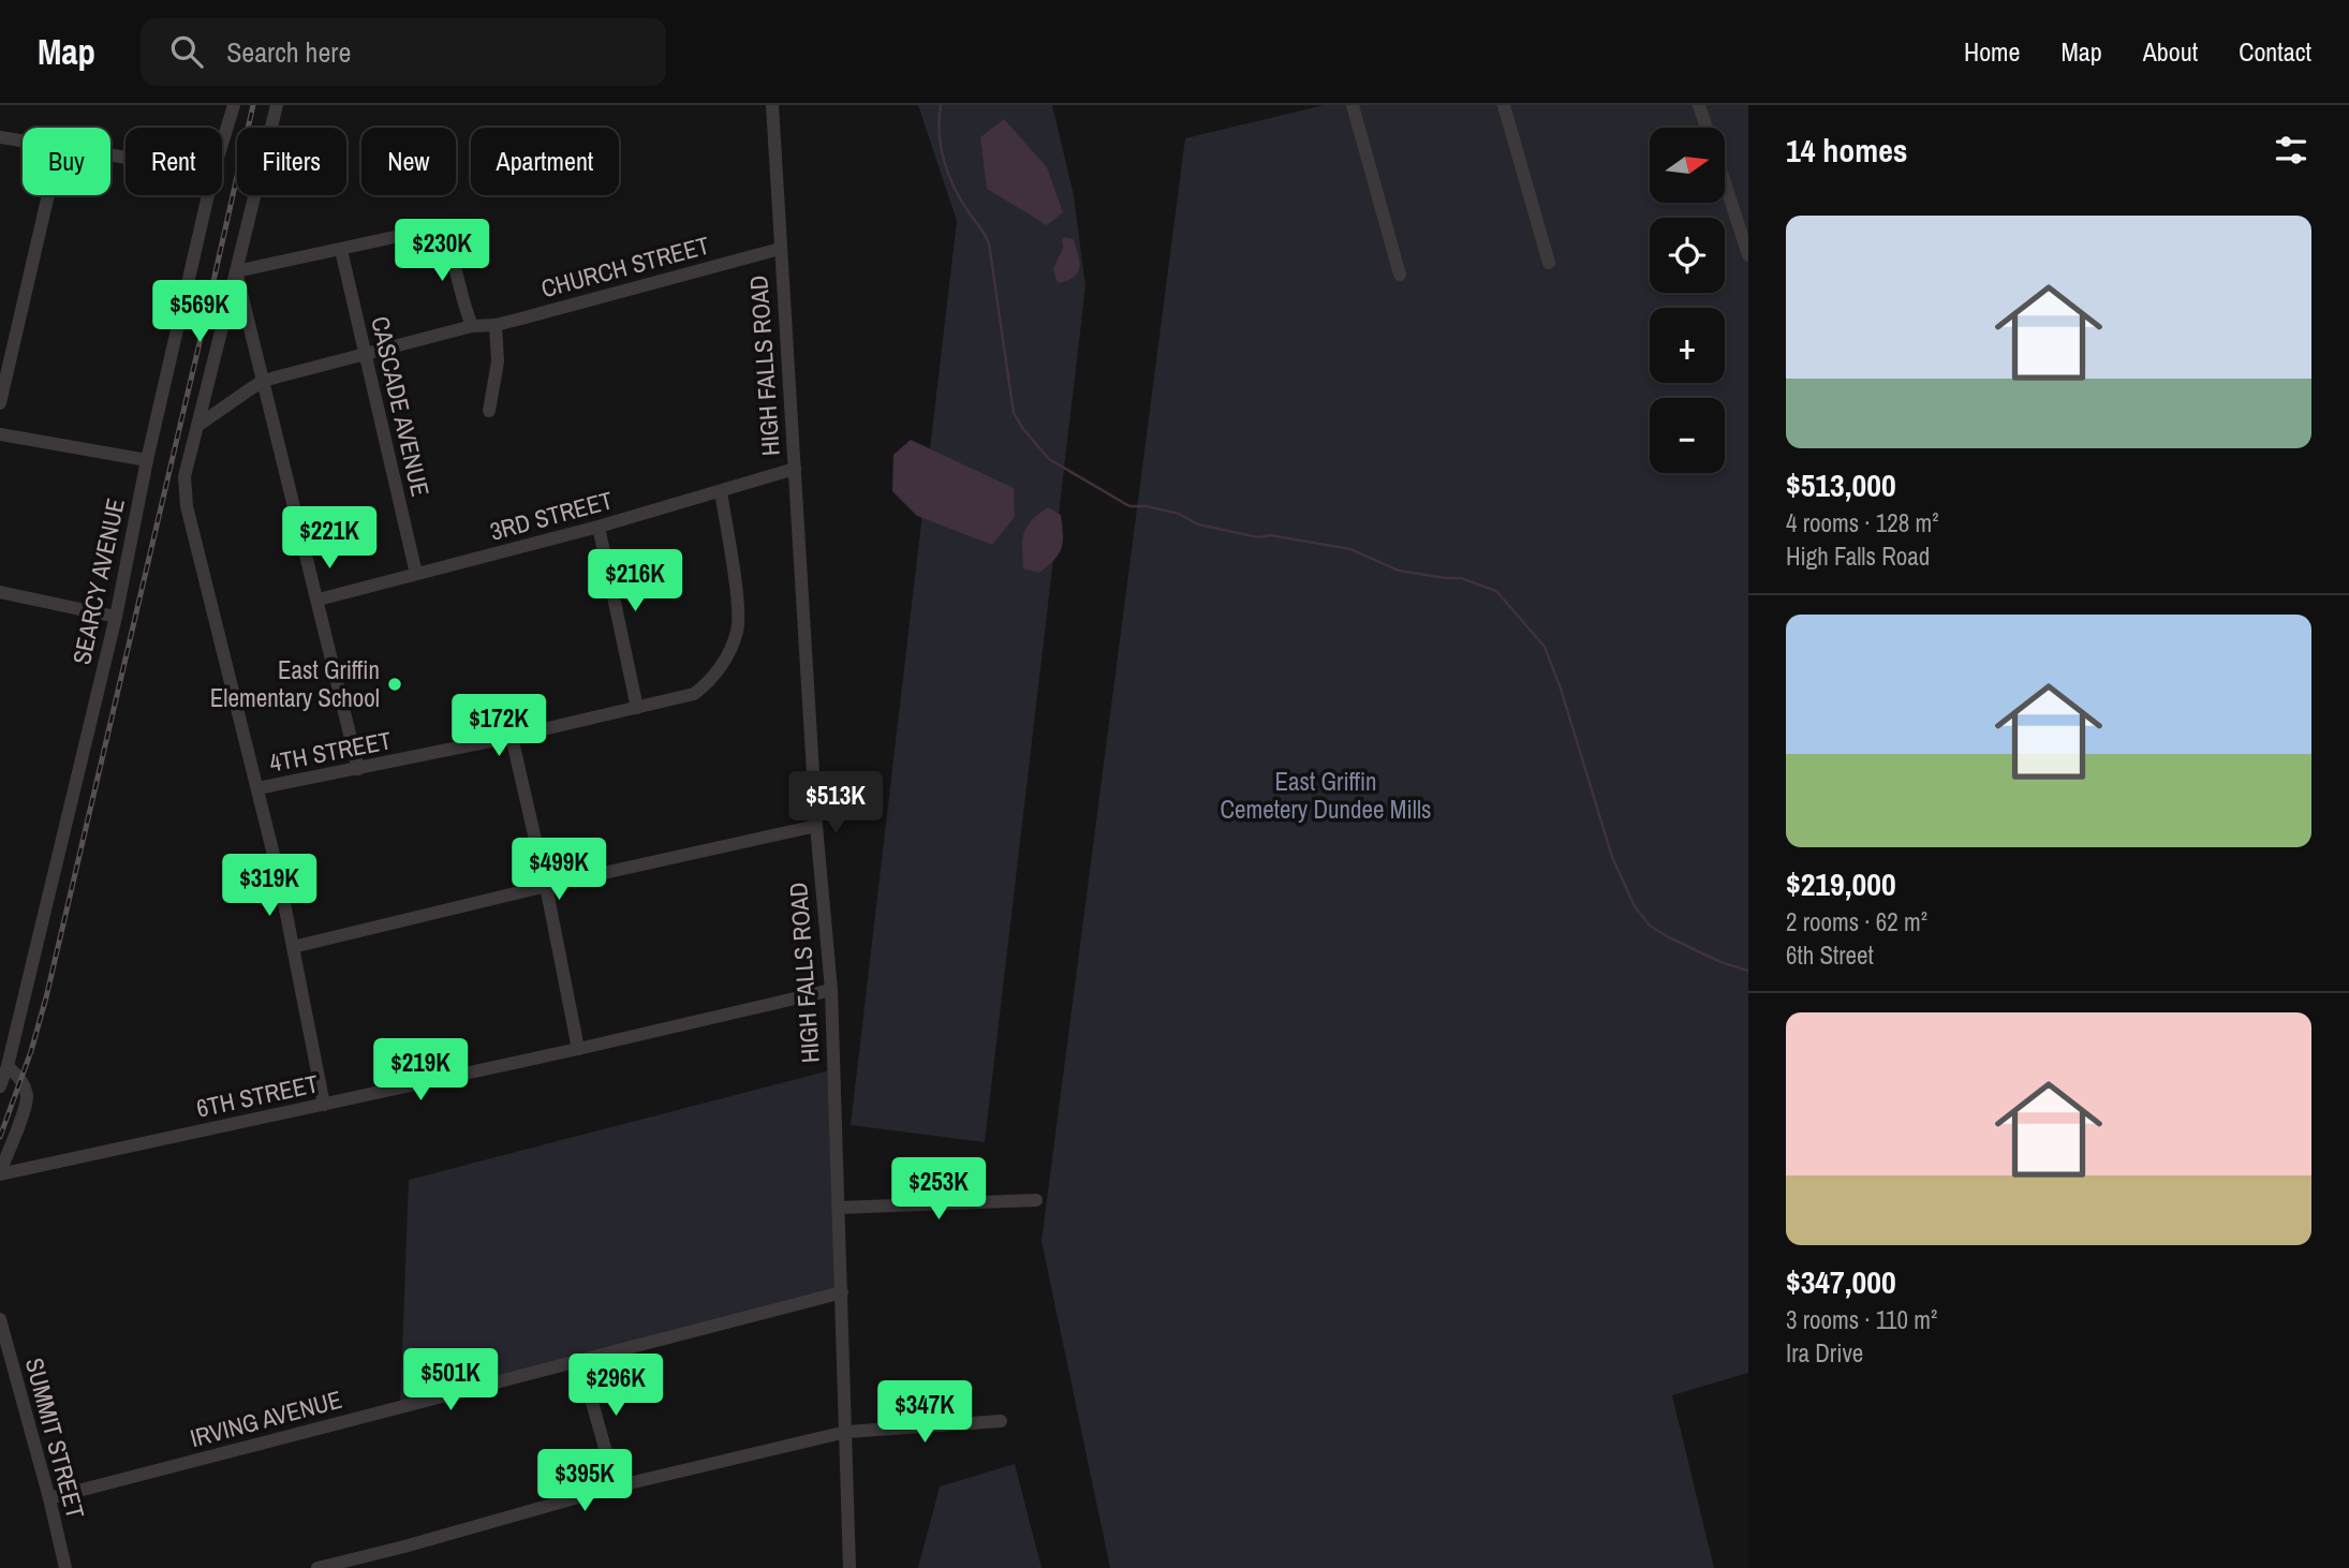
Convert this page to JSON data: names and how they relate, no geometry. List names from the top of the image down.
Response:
{
  "streets": {
    "street": [
      "CHURCH STREET",
      "HIGH FALLS ROAD",
      "CASCADE AVENUE",
      "3RD STREET",
      "SEARCY AVENUE",
      "4TH STREET",
      "6TH STREET",
      "IRVING AVENUE",
      "SUMMIT STREET"
    ]
  },
  "crossings": [
    ["CHURCH STREET", "HIGH FALLS ROAD"],
    ["CHURCH STREET", "CASCADE AVENUE"],
    ["HIGH FALLS ROAD", "3RD STREET"],
    ["HIGH FALLS ROAD", "6TH STREET"],
    ["HIGH FALLS ROAD", "IRVING AVENUE"],
    ["CASCADE AVENUE", "3RD STREET"],
    ["3RD STREET", "4TH STREET"],
    ["IRVING AVENUE", "SUMMIT STREET"]
  ],
  "parks": ["East Griffin Cemetery Dundee Mills"],
  "places": ["East Griffin Elementary School"],
  "north": "right",
  "page": {
    "header": "Map",
    "search": "Search here",
    "nav": [
      "Home",
      "Map",
      "About",
      "Contact"
    ],
    "heading": "14 homes",
    "map_buttons": ["+", "−"],
    "chip": [
      "Buy",
      "Rent",
      "Filters",
      "New",
      "Apartment"
    ],
    "list": [
      {
        "name": "$513,000",
        "note": "4 rooms · 128 m² · High Falls Road"
      },
      {
        "name": "$219,000",
        "note": "2 rooms · 62 m² · 6th Street"
      },
      {
        "name": "$347,000",
        "note": "3 rooms · 110 m² · Ira Drive"
      }
    ],
    "price": [
      "$230K",
      "$569K",
      "$221K",
      "$216K",
      "$172K",
      "$513K",
      "$499K",
      "$319K",
      "$219K",
      "$253K",
      "$501K",
      "$296K",
      "$347K",
      "$395K"
    ]
  }
}
